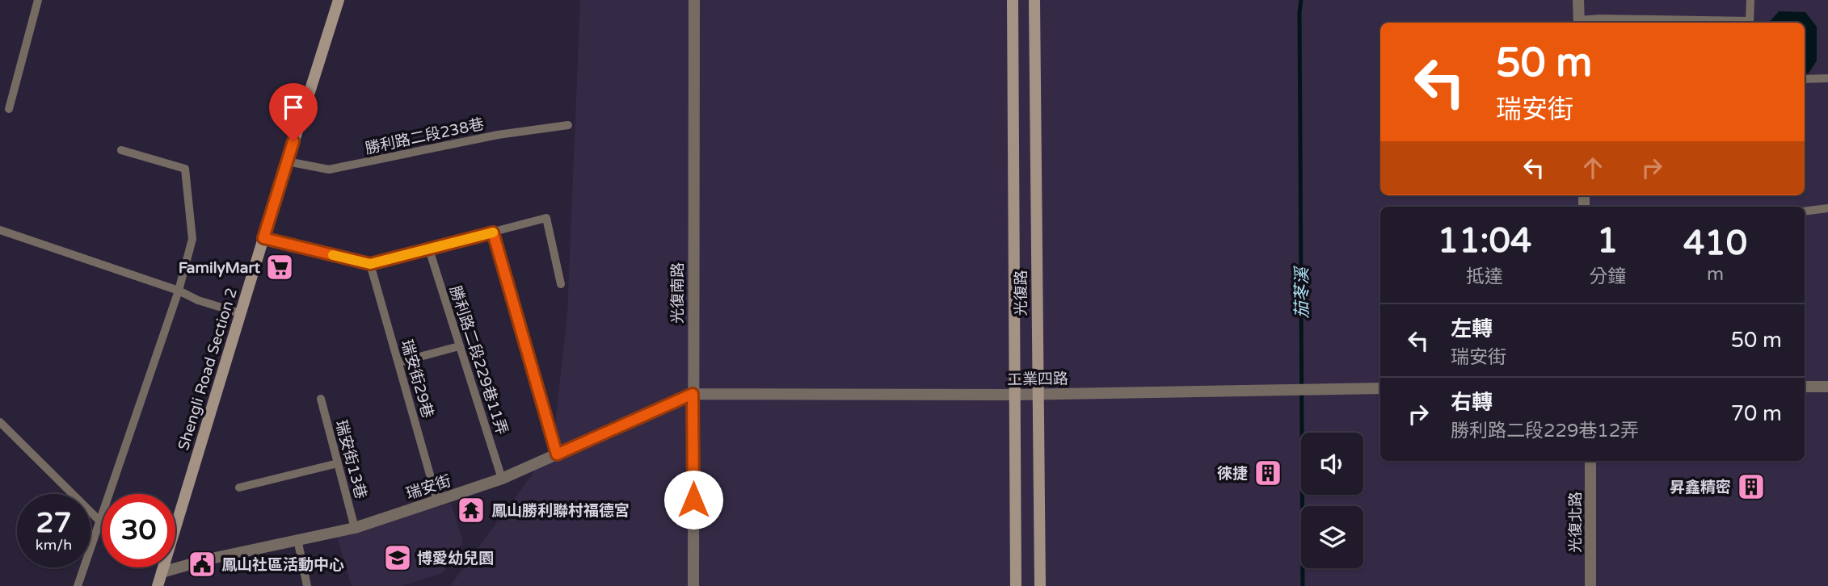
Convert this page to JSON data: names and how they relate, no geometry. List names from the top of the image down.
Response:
{
  "streets": {
    "street": [
      "光復南路",
      "光復路",
      "Shengli Road Section 2",
      "工業四路",
      "瑞安街",
      "光復北路"
    ],
    "lane": [
      "勝利路二段238巷",
      "勝利路二段229巷11弄",
      "瑞安街29巷",
      "瑞安街13巷"
    ]
  },
  "crossings": [
    ["勝利路二段238巷", "Shengli Road Section 2"],
    ["光復南路", "工業四路"],
    ["光復南路", "瑞安街"],
    ["光復路", "工業四路"],
    ["勝利路二段229巷11弄", "瑞安街"],
    ["Shengli Road Section 2", "瑞安街"],
    ["瑞安街29巷", "瑞安街"],
    ["工業四路", "瑞安街"],
    ["瑞安街13巷", "瑞安街"]
  ],
  "water": ["茄苳溪"],
  "places": {
    "supermarket": ["FamilyMart"],
    "building": ["徠捷", "昇鑫精密"],
    "temple": ["鳳山勝利聯村福德宮"],
    "school or university": ["博愛幼兒園"],
    "public building": ["鳳山社區活動中心"]
  },
  "page": {
    "turn": ["50 m", "瑞安街"],
    "eta": [
      "11:04",
      "抵達",
      "1",
      "分鐘",
      "410",
      "m"
    ],
    "list": [
      {
        "name": "左轉",
        "note": "瑞安街",
        "value": "50 m"
      },
      {
        "name": "右轉",
        "note": "勝利路二段229巷12弄",
        "value": "70 m"
      }
    ],
    "speed": "27 km/h",
    "limit": "30"
  }
}
